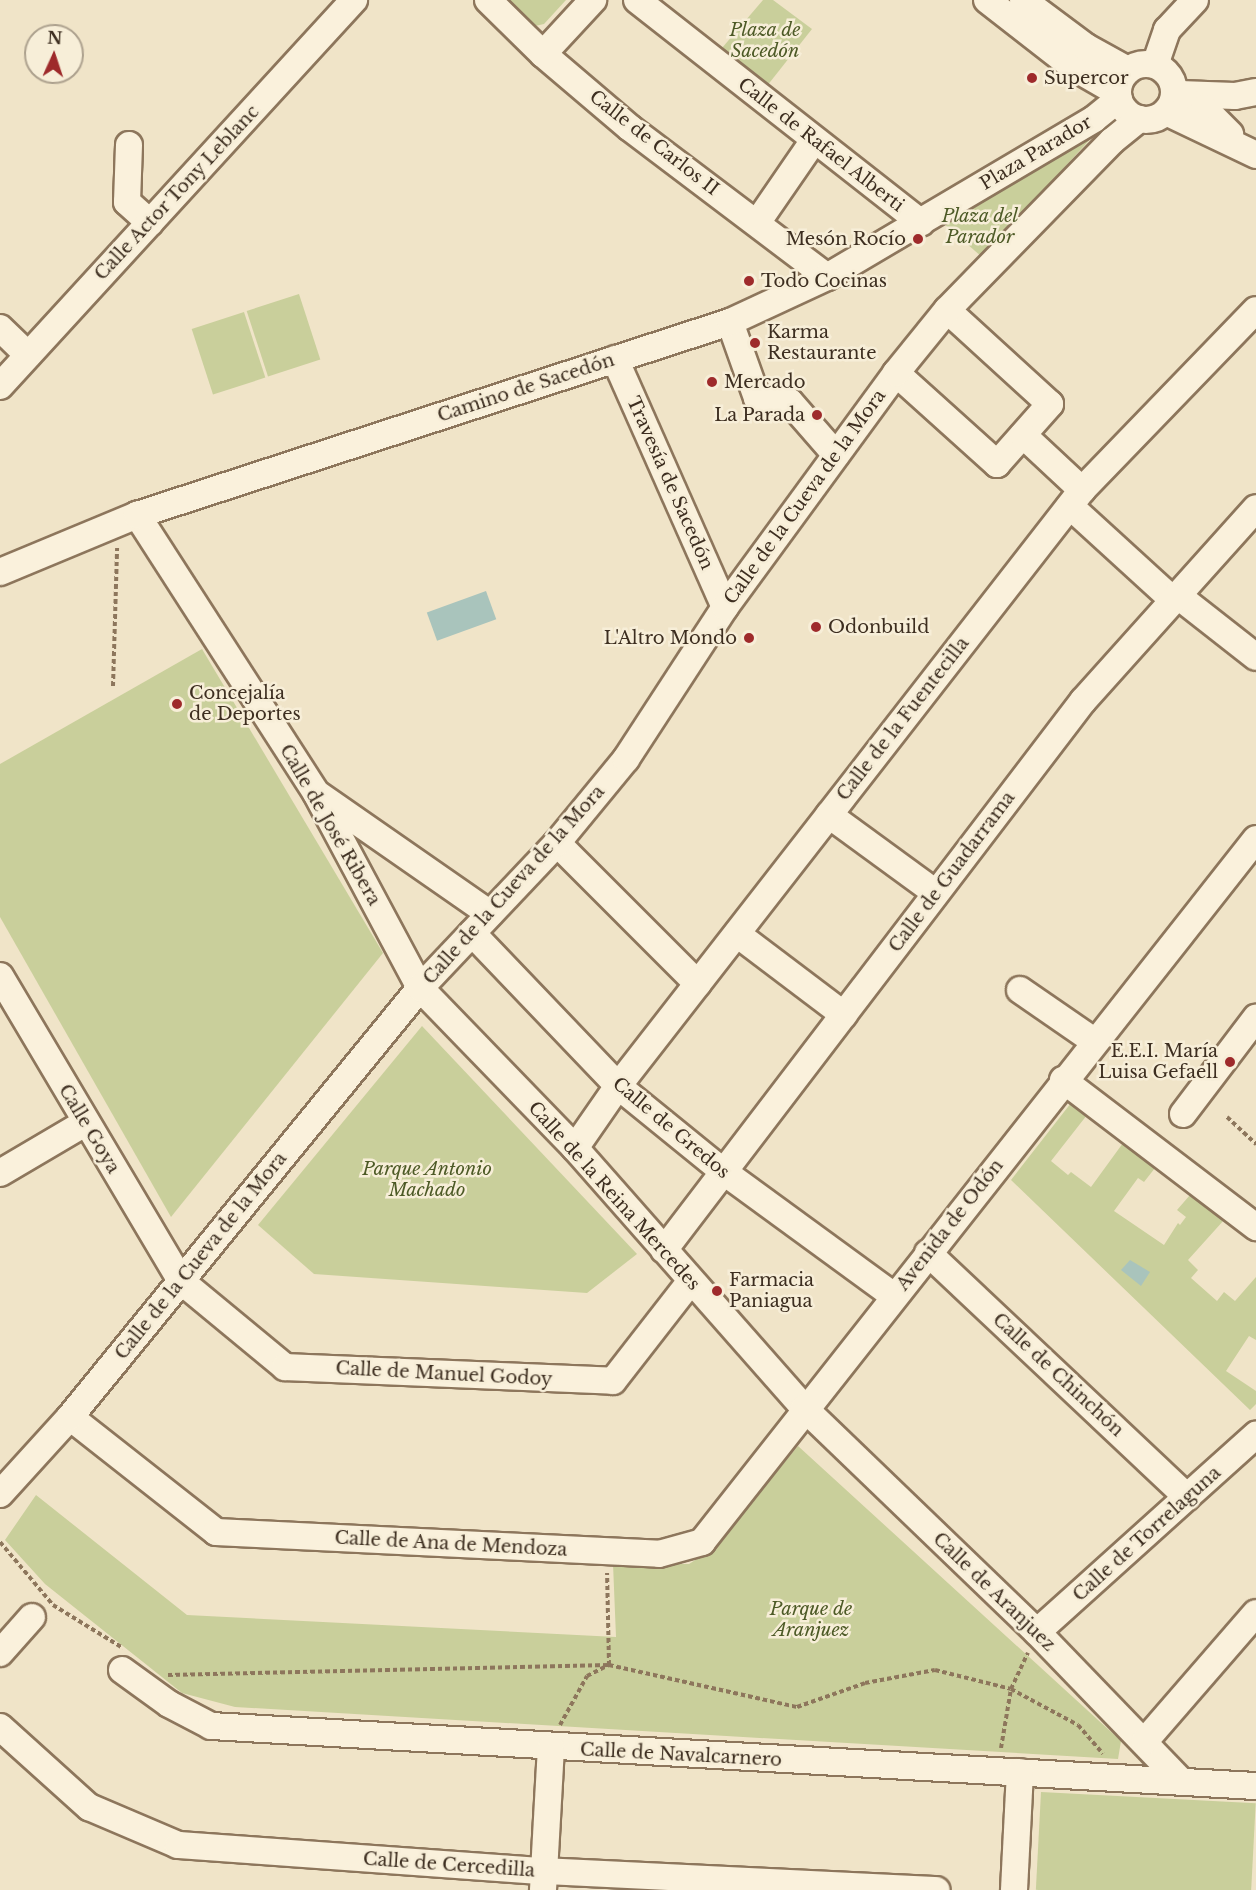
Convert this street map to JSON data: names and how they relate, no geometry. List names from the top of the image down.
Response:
{
  "streets": {
    "street": [
      "Calle de Carlos II",
      "Calle de Rafael Alberti",
      "Plaza Parador",
      "Calle Actor Tony Leblanc",
      "Camino de Sacedón",
      "Travesía de Sacedón",
      "Calle de la Cueva de la Mora",
      "Calle de la Fuentecilla",
      "Calle de José Ribera",
      "Calle de Guadarrama",
      "Calle de Gredos",
      "Calle Goya",
      "Calle de la Reina Mercedes",
      "Avenida de Odón",
      "Calle de Manuel Godoy",
      "Calle de Chinchón",
      "Calle de Torrelaguna",
      "Calle de Ana de Mendoza",
      "Calle de Aranjuez",
      "Calle de Navalcarnero",
      "Calle de Cercedilla"
    ]
  },
  "crossings": [
    ["Calle de Carlos II", "Camino de Sacedón"],
    ["Calle de Rafael Alberti", "Plaza Parador"],
    ["Calle de Rafael Alberti", "Camino de Sacedón"],
    ["Plaza Parador", "Camino de Sacedón"],
    ["Plaza Parador", "Calle de la Cueva de la Mora"],
    ["Camino de Sacedón", "Travesía de Sacedón"],
    ["Camino de Sacedón", "Calle de José Ribera"],
    ["Travesía de Sacedón", "Calle de la Cueva de la Mora"],
    ["Calle de la Cueva de la Mora", "Calle de José Ribera"],
    ["Calle de la Cueva de la Mora", "Calle de Gredos"],
    ["Calle de la Cueva de la Mora", "Calle Goya"],
    ["Calle de la Cueva de la Mora", "Calle de la Reina Mercedes"],
    ["Calle de la Cueva de la Mora", "Calle de Manuel Godoy"],
    ["Calle de la Cueva de la Mora", "Calle de Ana de Mendoza"],
    ["Calle de la Fuentecilla", "Calle de Gredos"],
    ["Calle de la Fuentecilla", "Calle de la Reina Mercedes"],
    ["Calle de José Ribera", "Calle de la Reina Mercedes"],
    ["Calle de Guadarrama", "Calle de Gredos"],
    ["Calle de Guadarrama", "Calle de la Reina Mercedes"],
    ["Calle de Gredos", "Avenida de Odón"],
    ["Calle Goya", "Calle de Manuel Godoy"],
    ["Calle de la Reina Mercedes", "Avenida de Odón"],
    ["Calle de la Reina Mercedes", "Calle de Manuel Godoy"],
    ["Calle de la Reina Mercedes", "Calle de Ana de Mendoza"],
    ["Calle de la Reina Mercedes", "Calle de Aranjuez"],
    ["Avenida de Odón", "Calle de Chinchón"],
    ["Avenida de Odón", "Calle de Ana de Mendoza"],
    ["Avenida de Odón", "Calle de Aranjuez"],
    ["Calle de Chinchón", "Calle de Torrelaguna"],
    ["Calle de Torrelaguna", "Calle de Aranjuez"],
    ["Calle de Ana de Mendoza", "Calle de Aranjuez"],
    ["Calle de Aranjuez", "Calle de Navalcarnero"]
  ],
  "parks": [
    "Plaza de Sacedón",
    "Plaza del Parador",
    "Parque Antonio Machado",
    "Parque de Aranjuez"
  ],
  "places": [
    "Supercor",
    "Mesón Rocío",
    "Todo Cocinas",
    "Karma Restaurante",
    "Mercado",
    "La Parada",
    "Odonbuild",
    "L'Altro Mondo",
    "Concejalía de Deportes",
    "E.E.I. María Luisa Gefaell",
    "Farmacia Paniagua"
  ],
  "north": "top"
}
